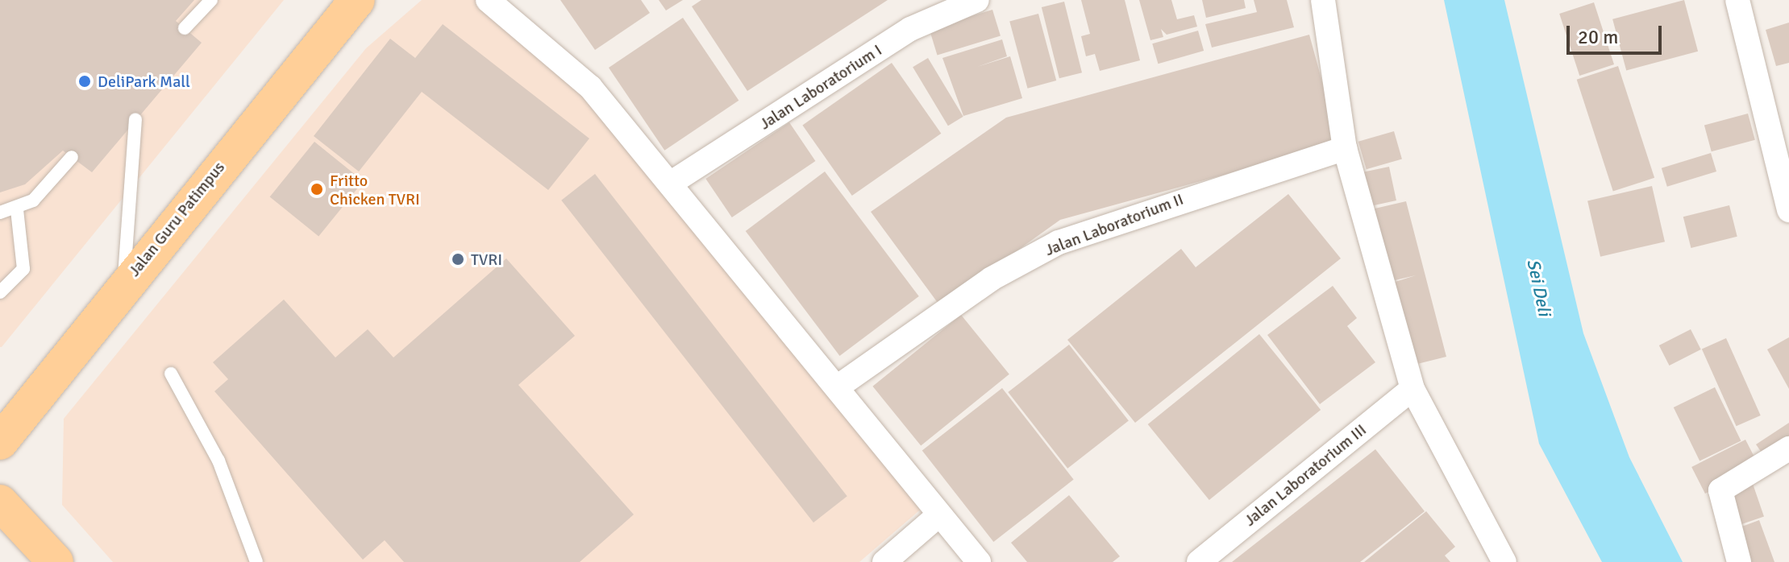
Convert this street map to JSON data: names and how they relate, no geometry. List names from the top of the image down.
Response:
{
  "streets": {
    "main road": ["Jalan Guru Patimpus"],
    "street": ["Jalan Laboratorium I", "Jalan Laboratorium II", "Jalan Laboratorium III"]
  },
  "water": ["Sei Deli"],
  "places": ["DeliPark Mall", "Fritto Chicken TVRI", "TVRI"],
  "scale_bar": "20 m"
}
